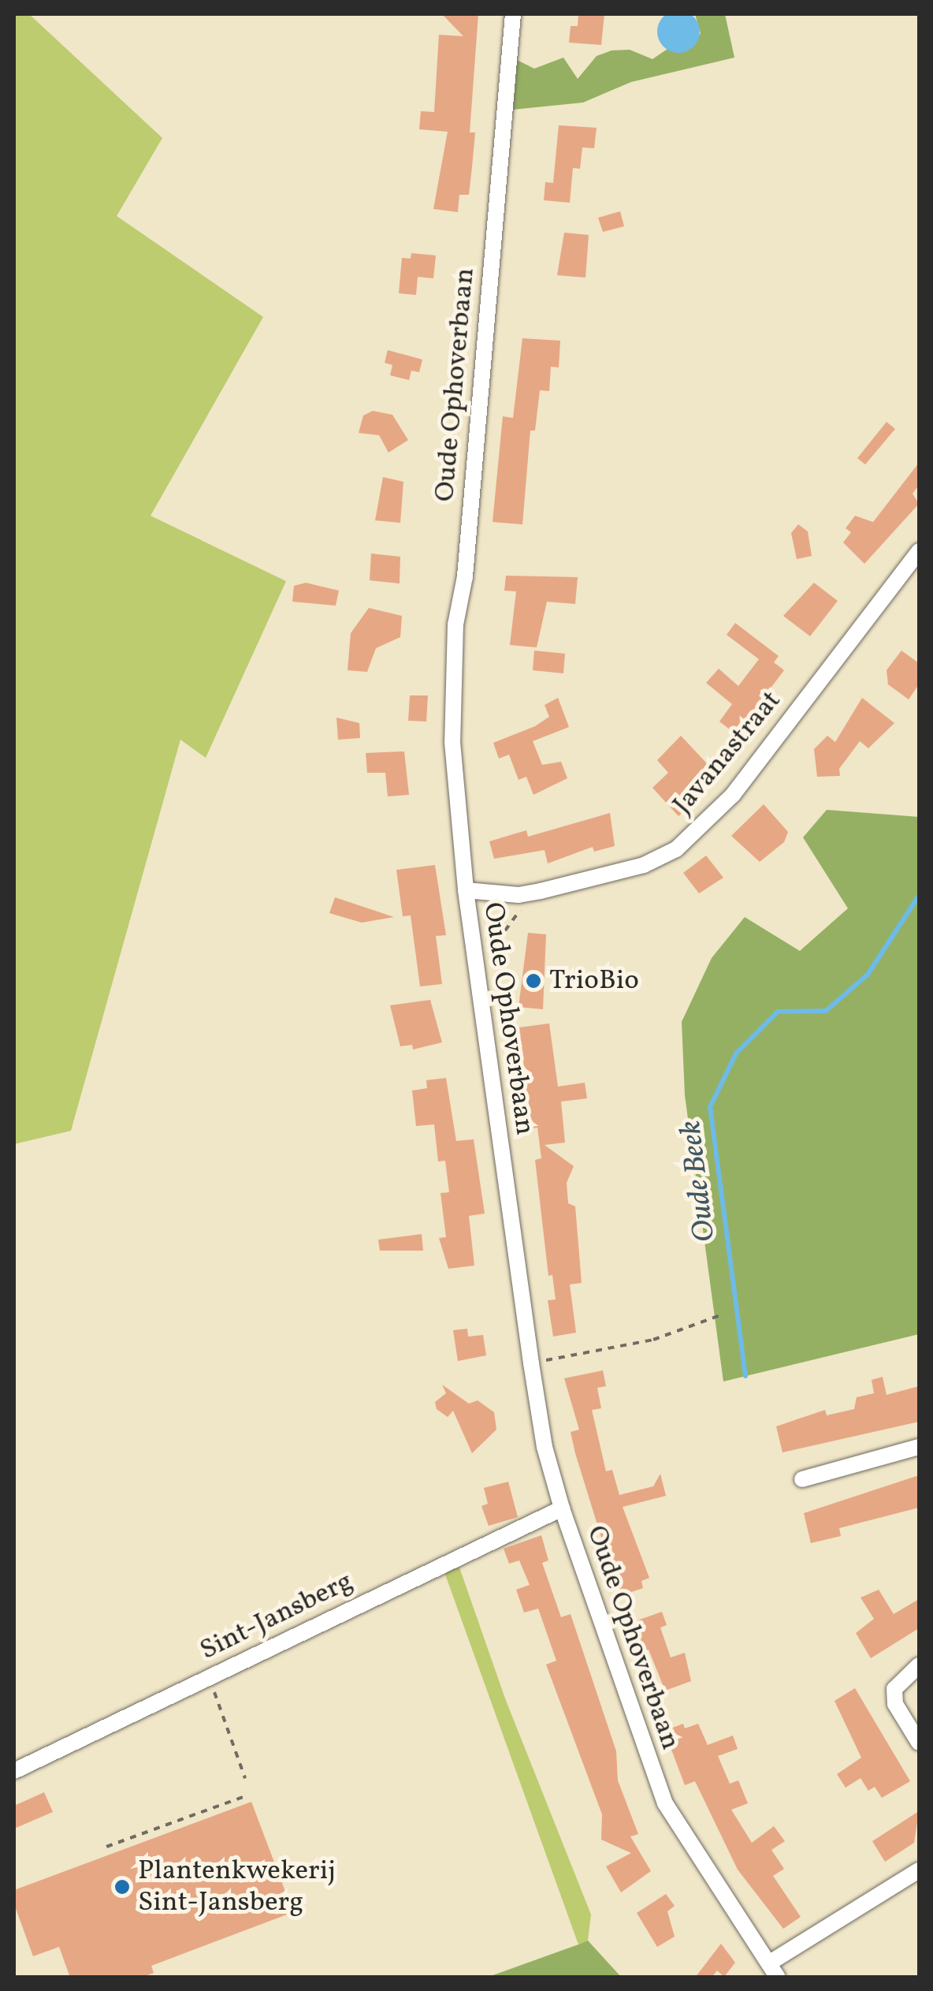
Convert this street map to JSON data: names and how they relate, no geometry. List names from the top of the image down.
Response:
{
  "streets": {
    "street": ["Oude Ophoverbaan", "Javanastraat", "Sint-Jansberg"]
  },
  "crossings": [
    ["Oude Ophoverbaan", "Javanastraat"],
    ["Oude Ophoverbaan", "Sint-Jansberg"]
  ],
  "water": ["Oude Beek"],
  "places": ["TrioBio", "Plantenkwekerij Sint-Jansberg"]
}
